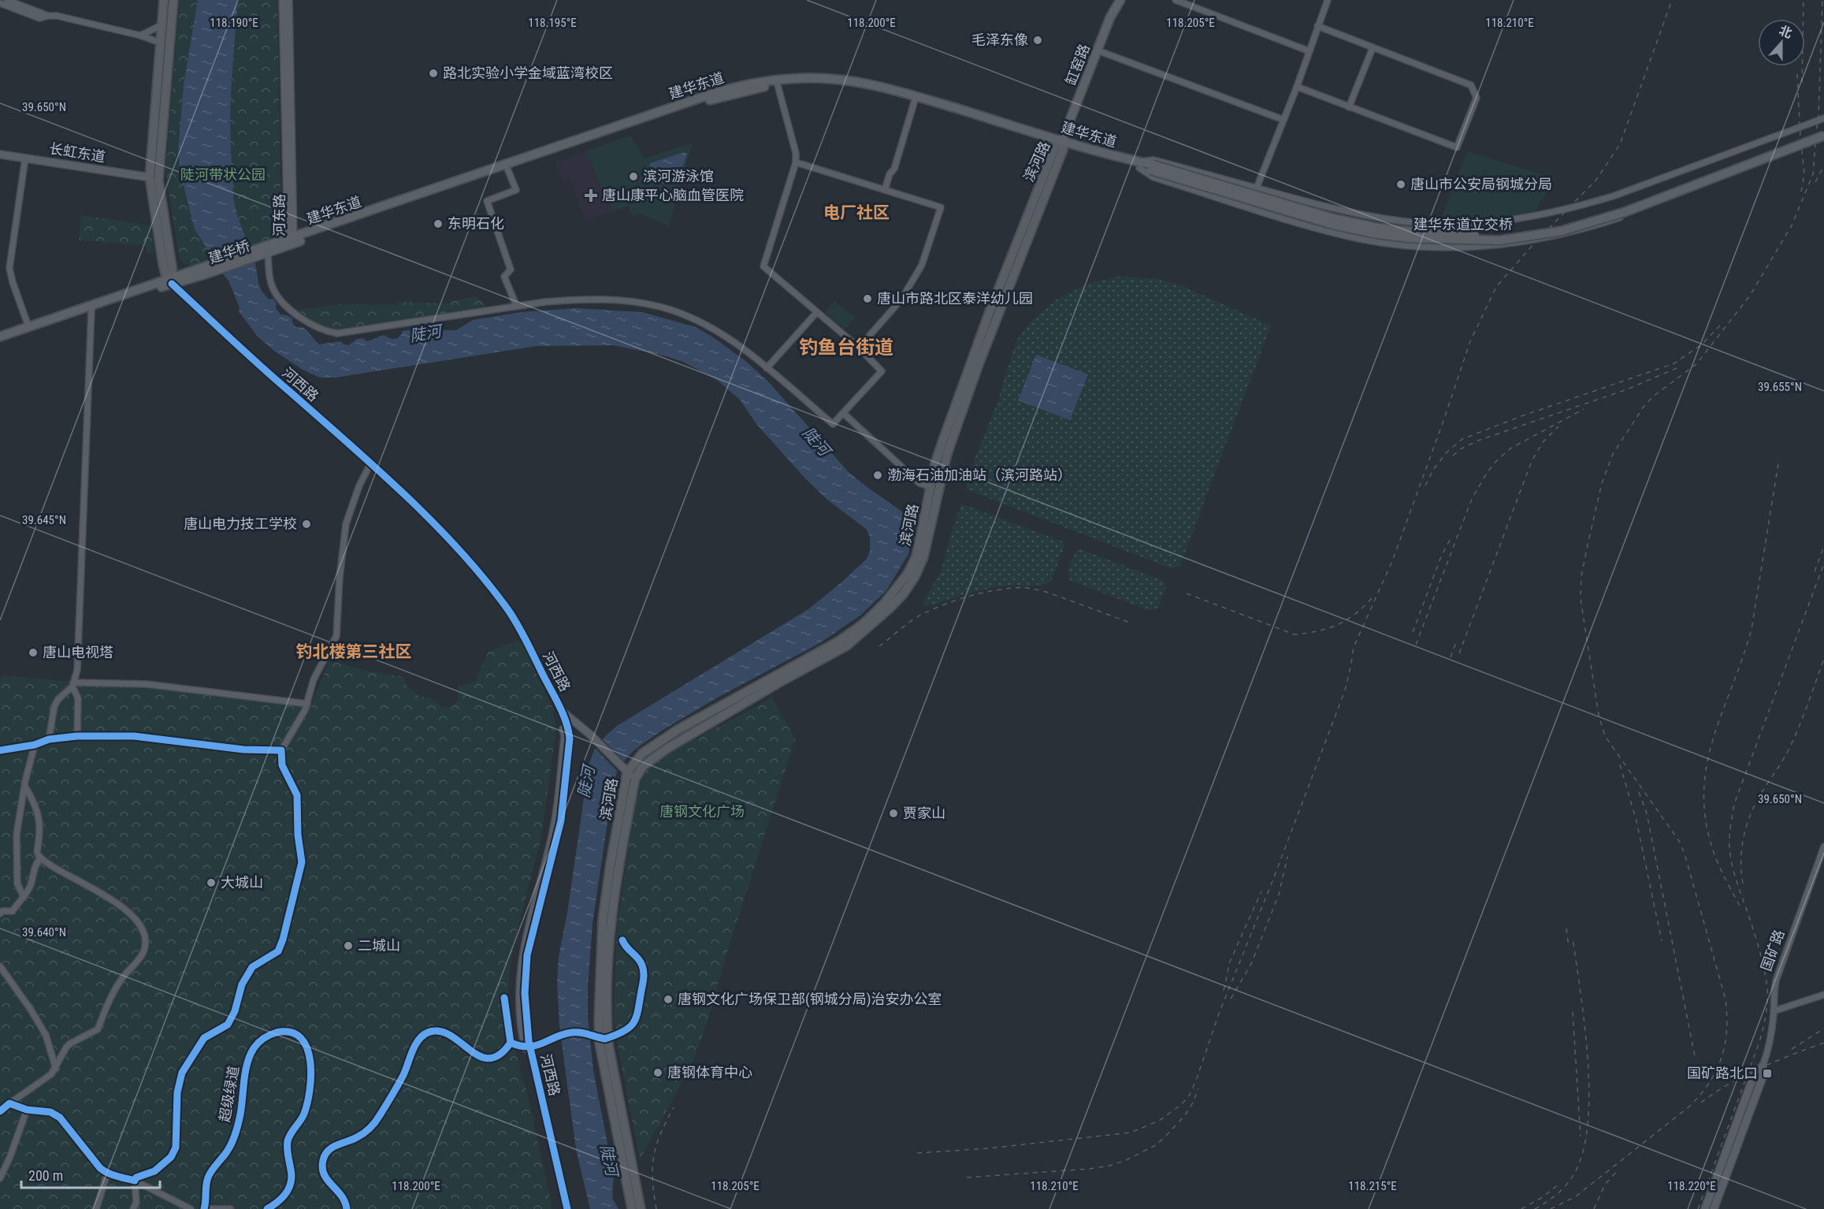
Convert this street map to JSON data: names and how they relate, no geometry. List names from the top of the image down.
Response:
{
  "streets": {
    "main road": [
      "缸窑路",
      "建华东道",
      "滨河路",
      "建华东道立交桥",
      "建华桥"
    ],
    "street": [
      "长虹东道",
      "河东路",
      "河西路",
      "国矿路"
    ],
    "cycle path": ["超级绿道"]
  },
  "crossings": [
    ["缸窑路", "建华东道"],
    ["缸窑路", "滨河路"],
    ["建华东道", "滨河路"],
    ["建华东道", "河东路"],
    ["建华东道", "建华东道立交桥"],
    ["建华东道", "建华桥"],
    ["建华桥", "河西路"]
  ],
  "districts": ["电厂社区", "钓鱼台街道", "钓北楼第三社区"],
  "water": ["陡河"],
  "parks": ["陡河带状公园", "唐钢文化广场"],
  "places": {
    "other": [
      "毛泽东像",
      "路北实验小学金域蓝湾校区",
      "滨河游泳馆",
      "唐山市公安局钢城分局",
      "东明石化",
      "唐山市路北区泰洋幼儿园",
      "渤海石油加油站（滨河路站）",
      "唐山电力技工学校",
      "唐山电视塔",
      "贾家山",
      "大城山",
      "二城山",
      "唐钢文化广场保卫部(钢城分局)治安办公室",
      "唐钢体育中心"
    ],
    "health": ["唐山康平心脑血管医院"],
    "transit": ["国矿路北口"]
  },
  "scale_bar": "200 m",
  "north": "top",
  "coordinates": [
    "118.190°E",
    "118.195°E",
    "118.200°E",
    "118.205°E",
    "118.210°E",
    "39.650°N",
    "39.655°N",
    "39.645°N",
    "39.640°N",
    "118.215°E",
    "118.220°E"
  ]
}
